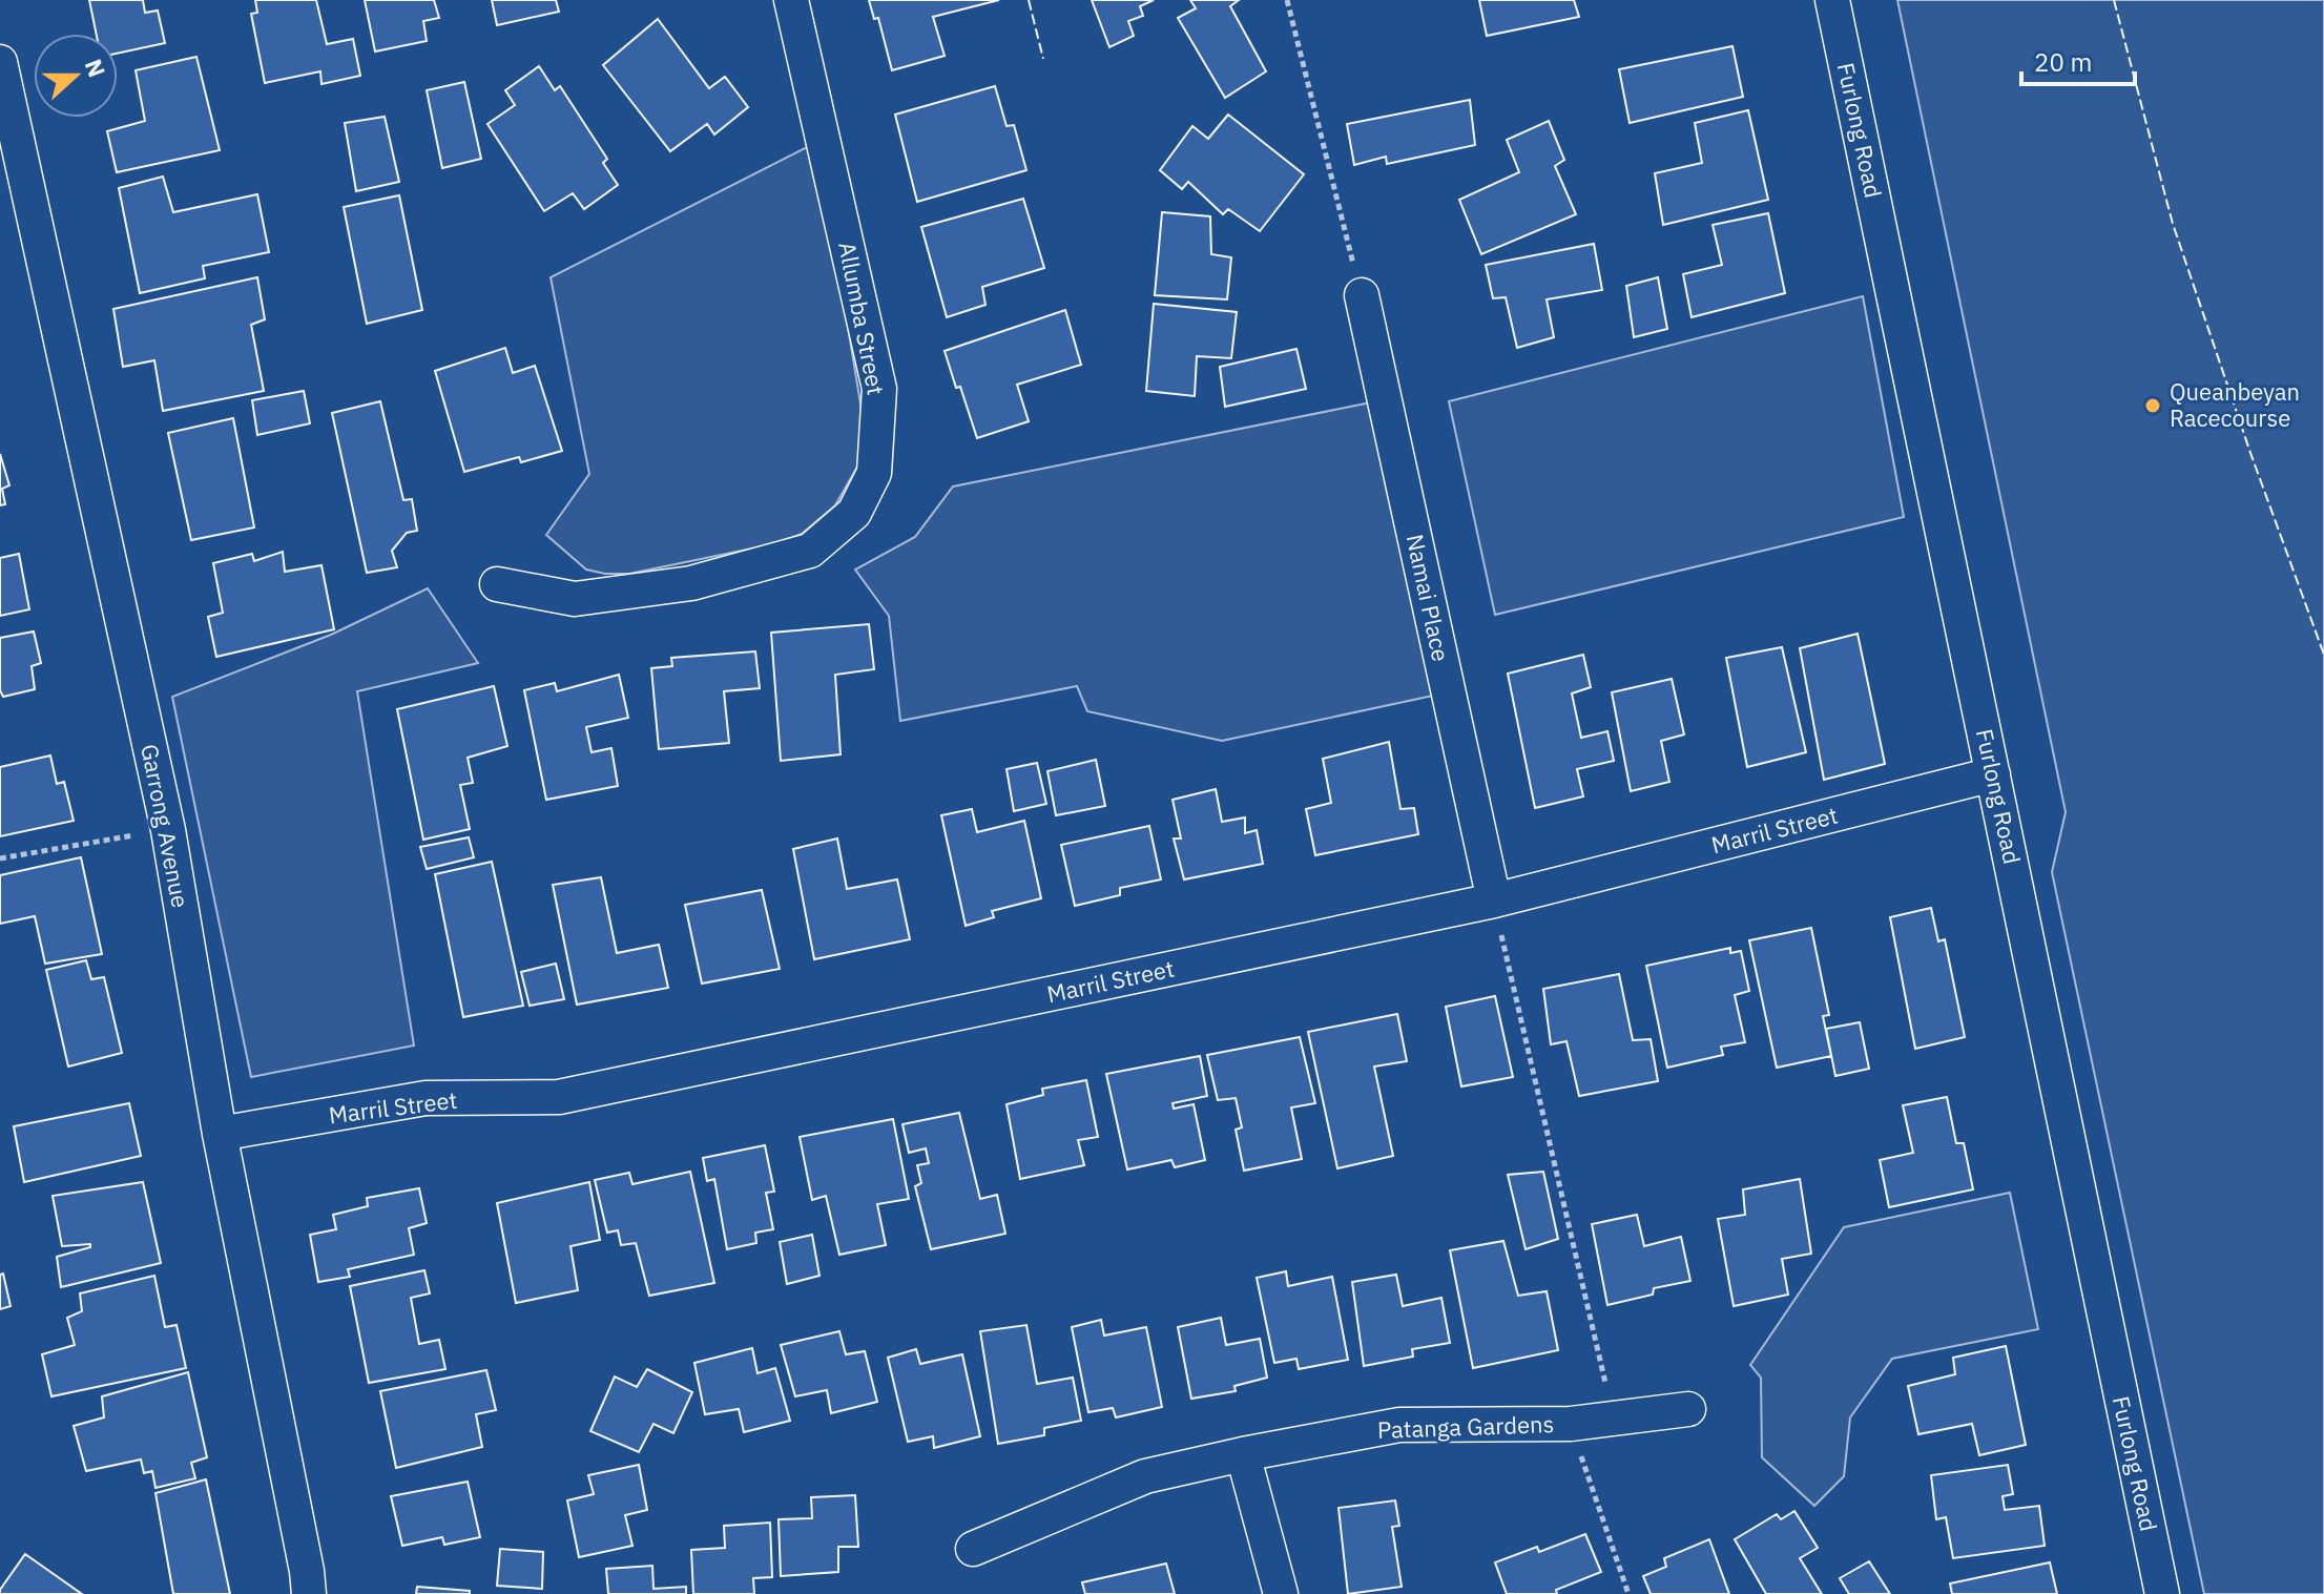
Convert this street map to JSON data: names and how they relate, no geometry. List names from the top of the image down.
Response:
{
  "streets": {
    "street": [
      "Furlong Road",
      "Allumba Street",
      "Namai Place",
      "Garrong Avenue",
      "Marril Street",
      "Patanga Gardens"
    ]
  },
  "crossings": [
    ["Furlong Road", "Marril Street"],
    ["Namai Place", "Marril Street"],
    ["Garrong Avenue", "Marril Street"]
  ],
  "places": ["Queanbeyan Racecourse"],
  "scale_bar": "20 m",
  "north": "right"
}
